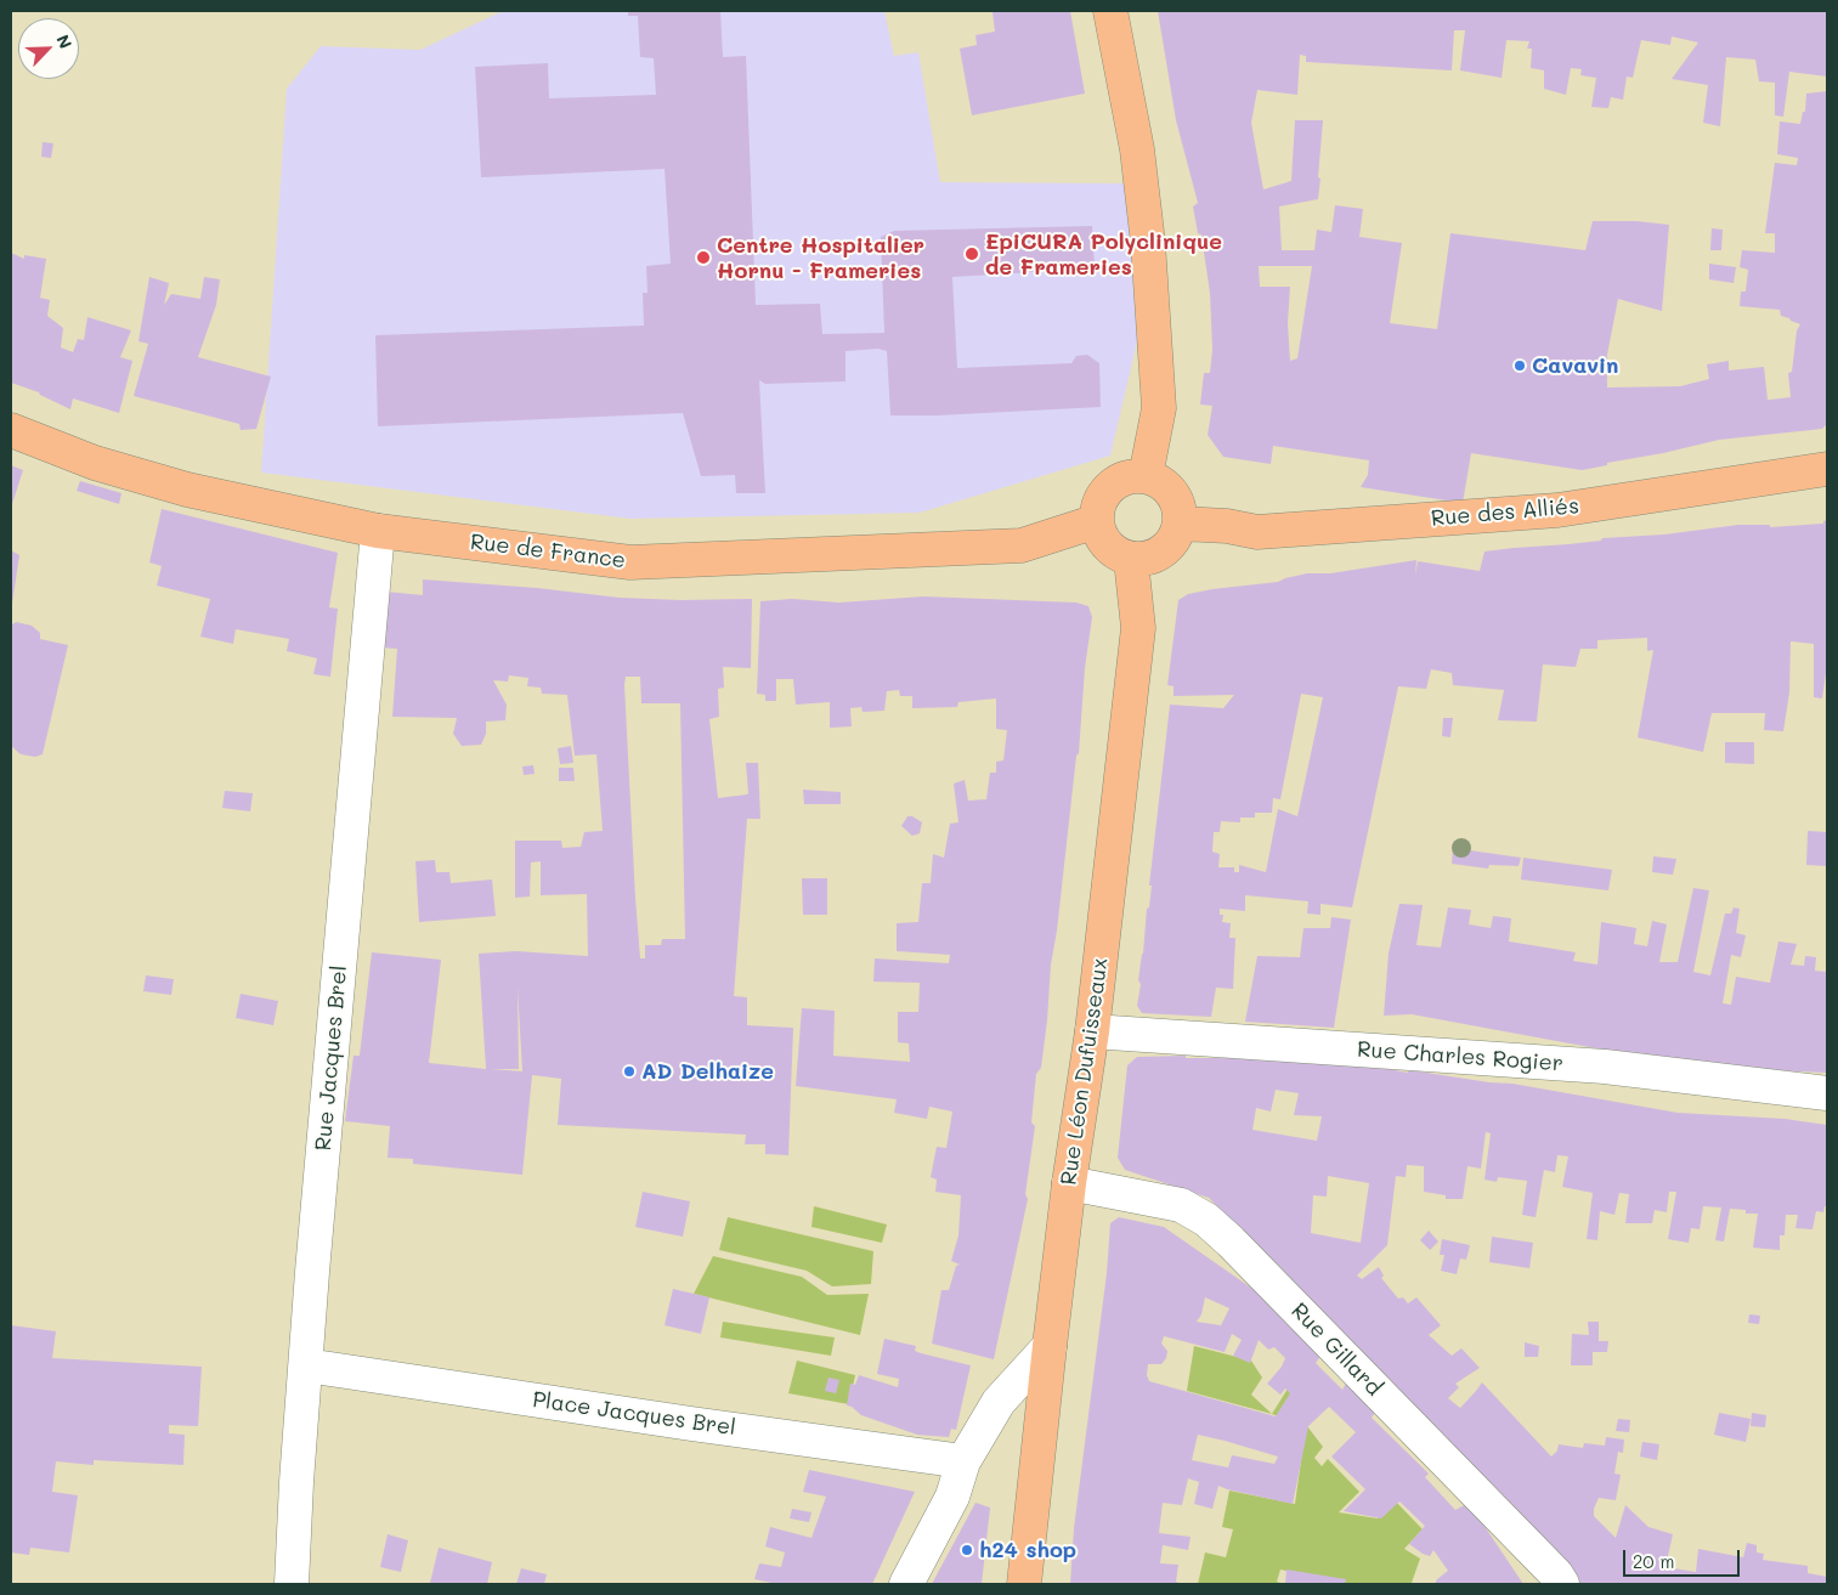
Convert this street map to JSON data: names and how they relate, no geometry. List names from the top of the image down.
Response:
{
  "streets": {
    "main road": ["Rue des Alliés", "Rue de France", "Rue Léon Dufuisseaux"],
    "street": [
      "Rue Charles Rogier",
      "Rue Jacques Brel",
      "Rue Gillard",
      "Place Jacques Brel"
    ]
  },
  "crossings": [
    ["Rue des Alliés", "Rue de France"],
    ["Rue des Alliés", "Rue Léon Dufuisseaux"],
    ["Rue de France", "Rue Jacques Brel"],
    ["Rue de France", "Rue Léon Dufuisseaux"],
    ["Rue Charles Rogier", "Rue Léon Dufuisseaux"],
    ["Rue Jacques Brel", "Place Jacques Brel"],
    ["Rue Léon Dufuisseaux", "Rue Gillard"]
  ],
  "places": [
    "EpiCURA Polyclinique de Frameries",
    "Centre Hospitalier Hornu - Frameries",
    "Cavavin",
    "AD Delhaize",
    "h24 shop"
  ],
  "scale_bar": "20 m",
  "north": "top right"
}
